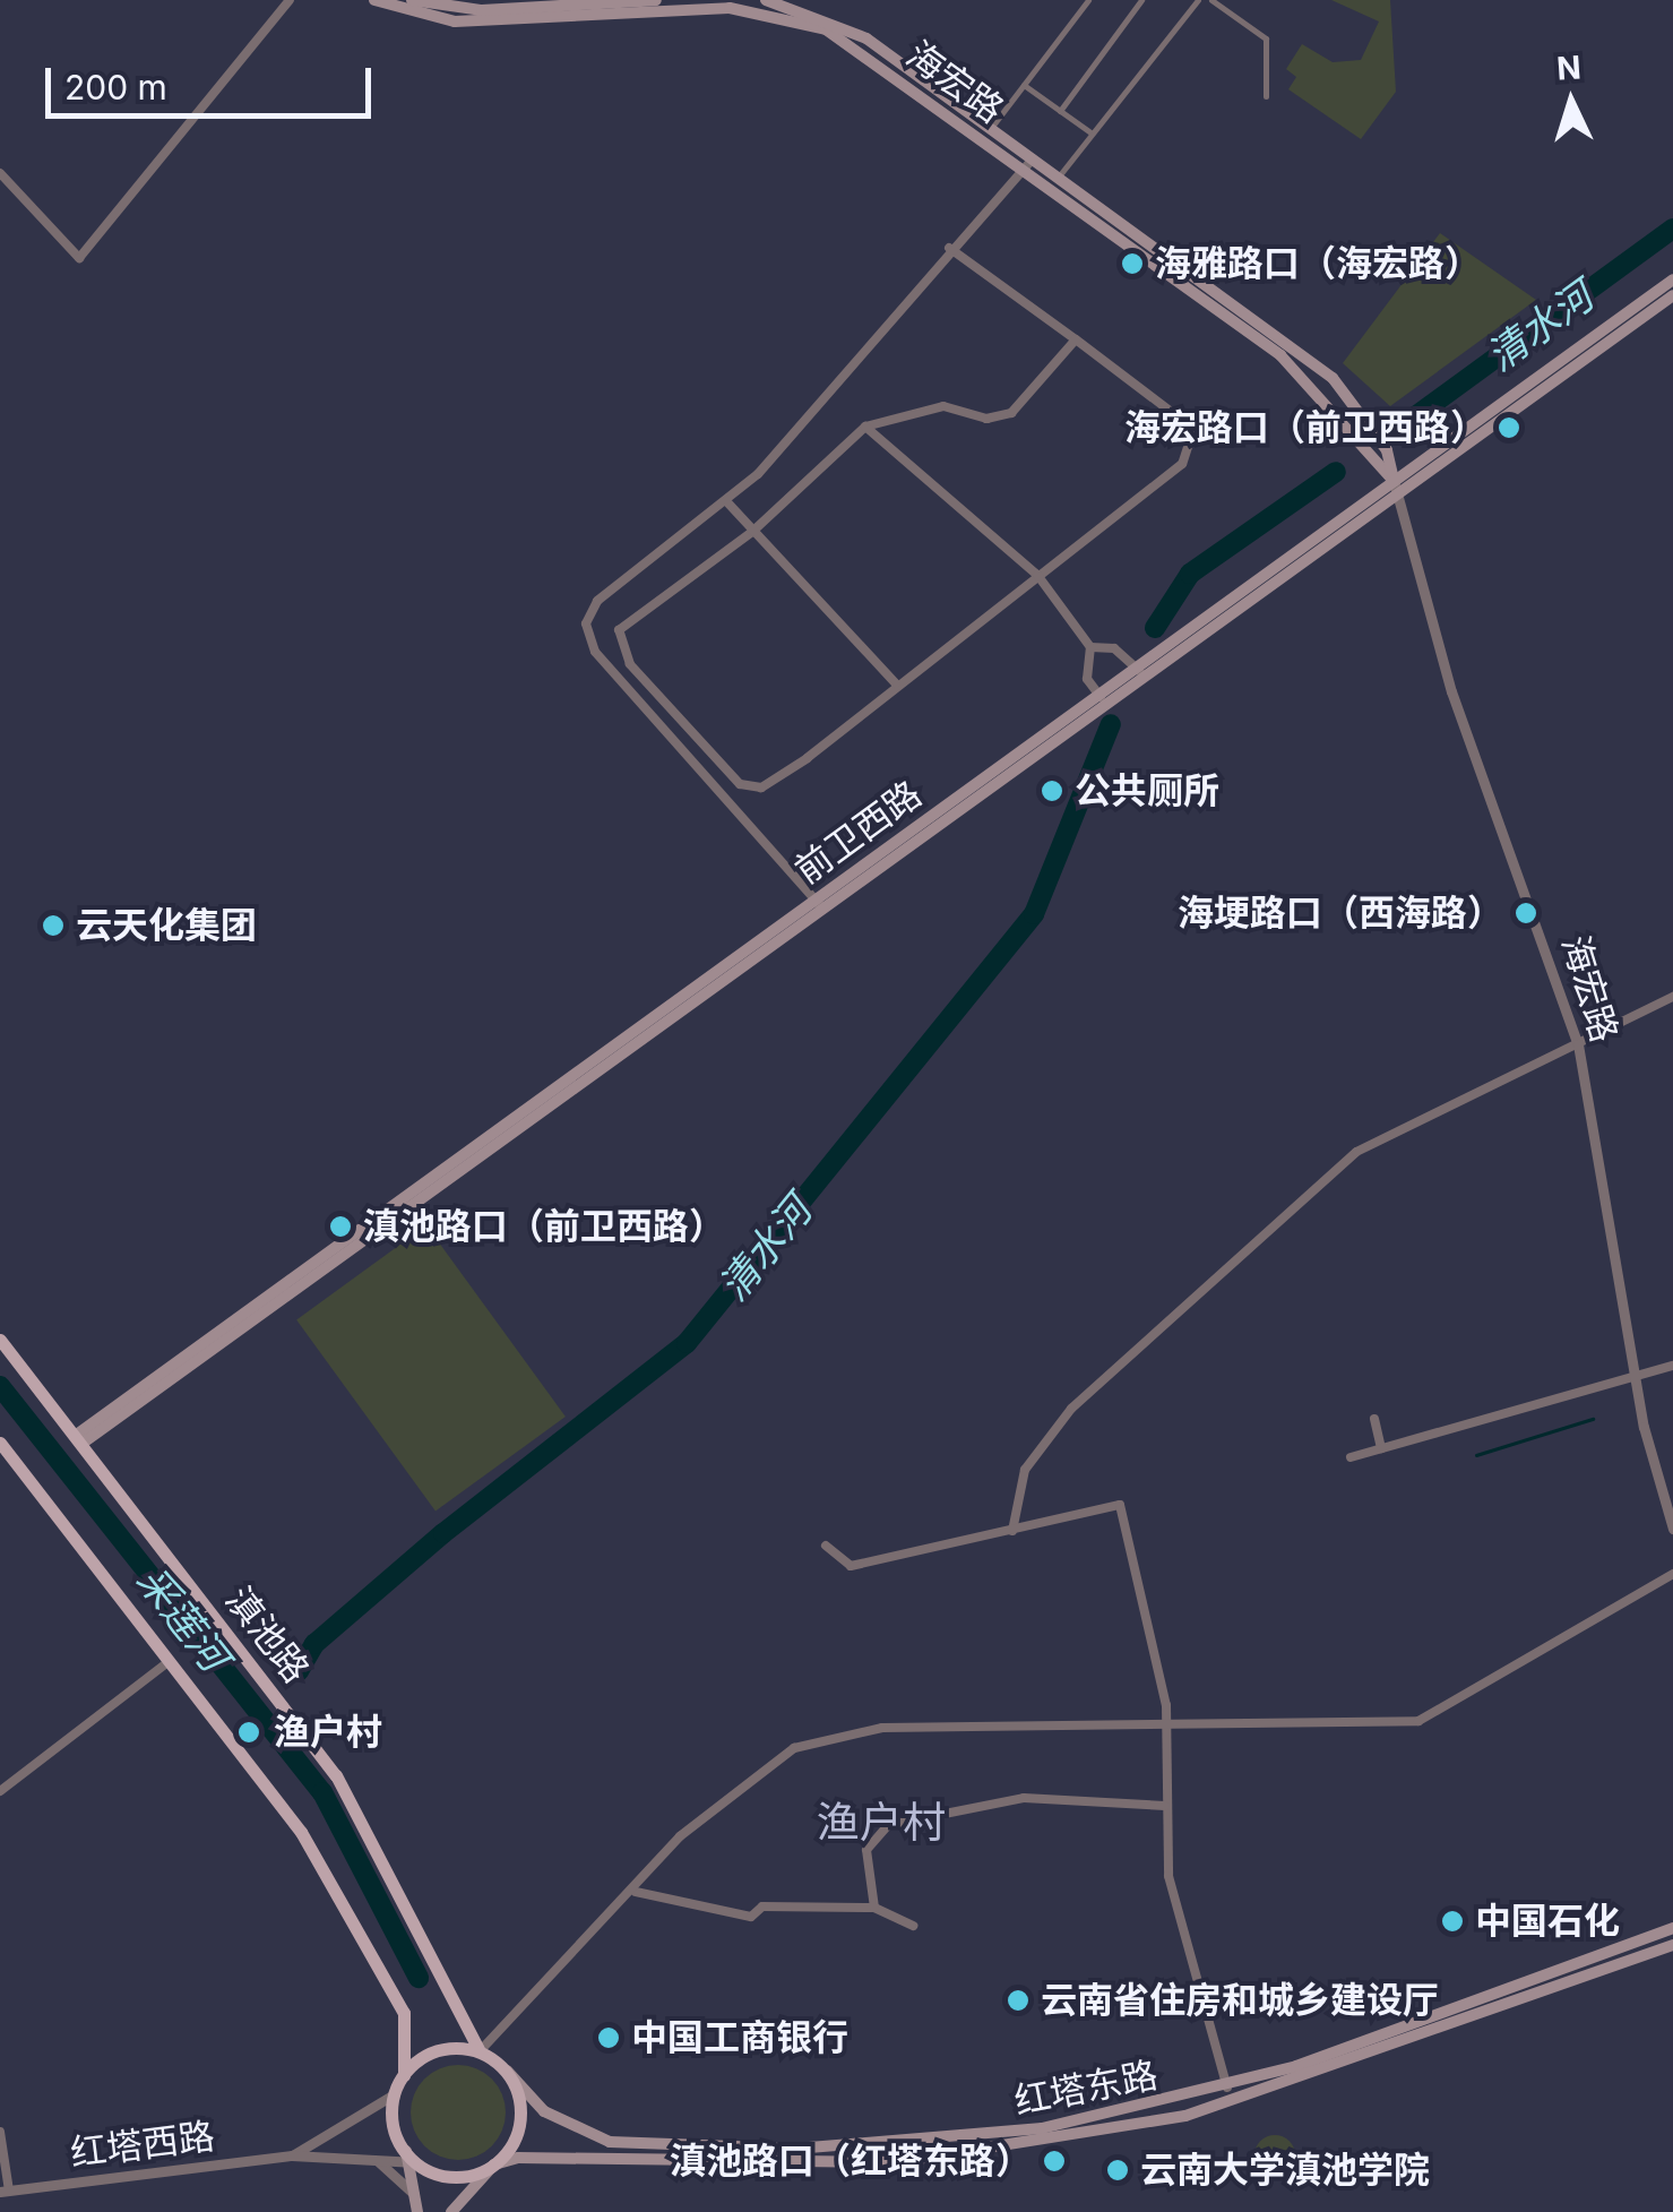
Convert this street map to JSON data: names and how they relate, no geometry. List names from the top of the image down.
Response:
{
  "streets": {
    "main road": [
      "海宏路",
      "前卫西路",
      "滇池路",
      "红塔东路"
    ],
    "street": ["红塔西路"]
  },
  "crossings": [
    ["海宏路", "前卫西路"],
    ["前卫西路", "滇池路"],
    ["滇池路", "红塔东路"]
  ],
  "districts": ["渔户村"],
  "water": ["清水河", "采莲河"],
  "places": [
    "海雅路口（海宏路）",
    "海宏路口（前卫西路）",
    "公共厕所",
    "海埂路口（西海路）",
    "云天化集团",
    "滇池路口（前卫西路）",
    "渔户村",
    "中国石化",
    "云南省住房和城乡建设厅",
    "中国工商银行",
    "滇池路口（红塔东路）",
    "云南大学滇池学院"
  ],
  "scale_bar": "200 m",
  "north": "top"
}
